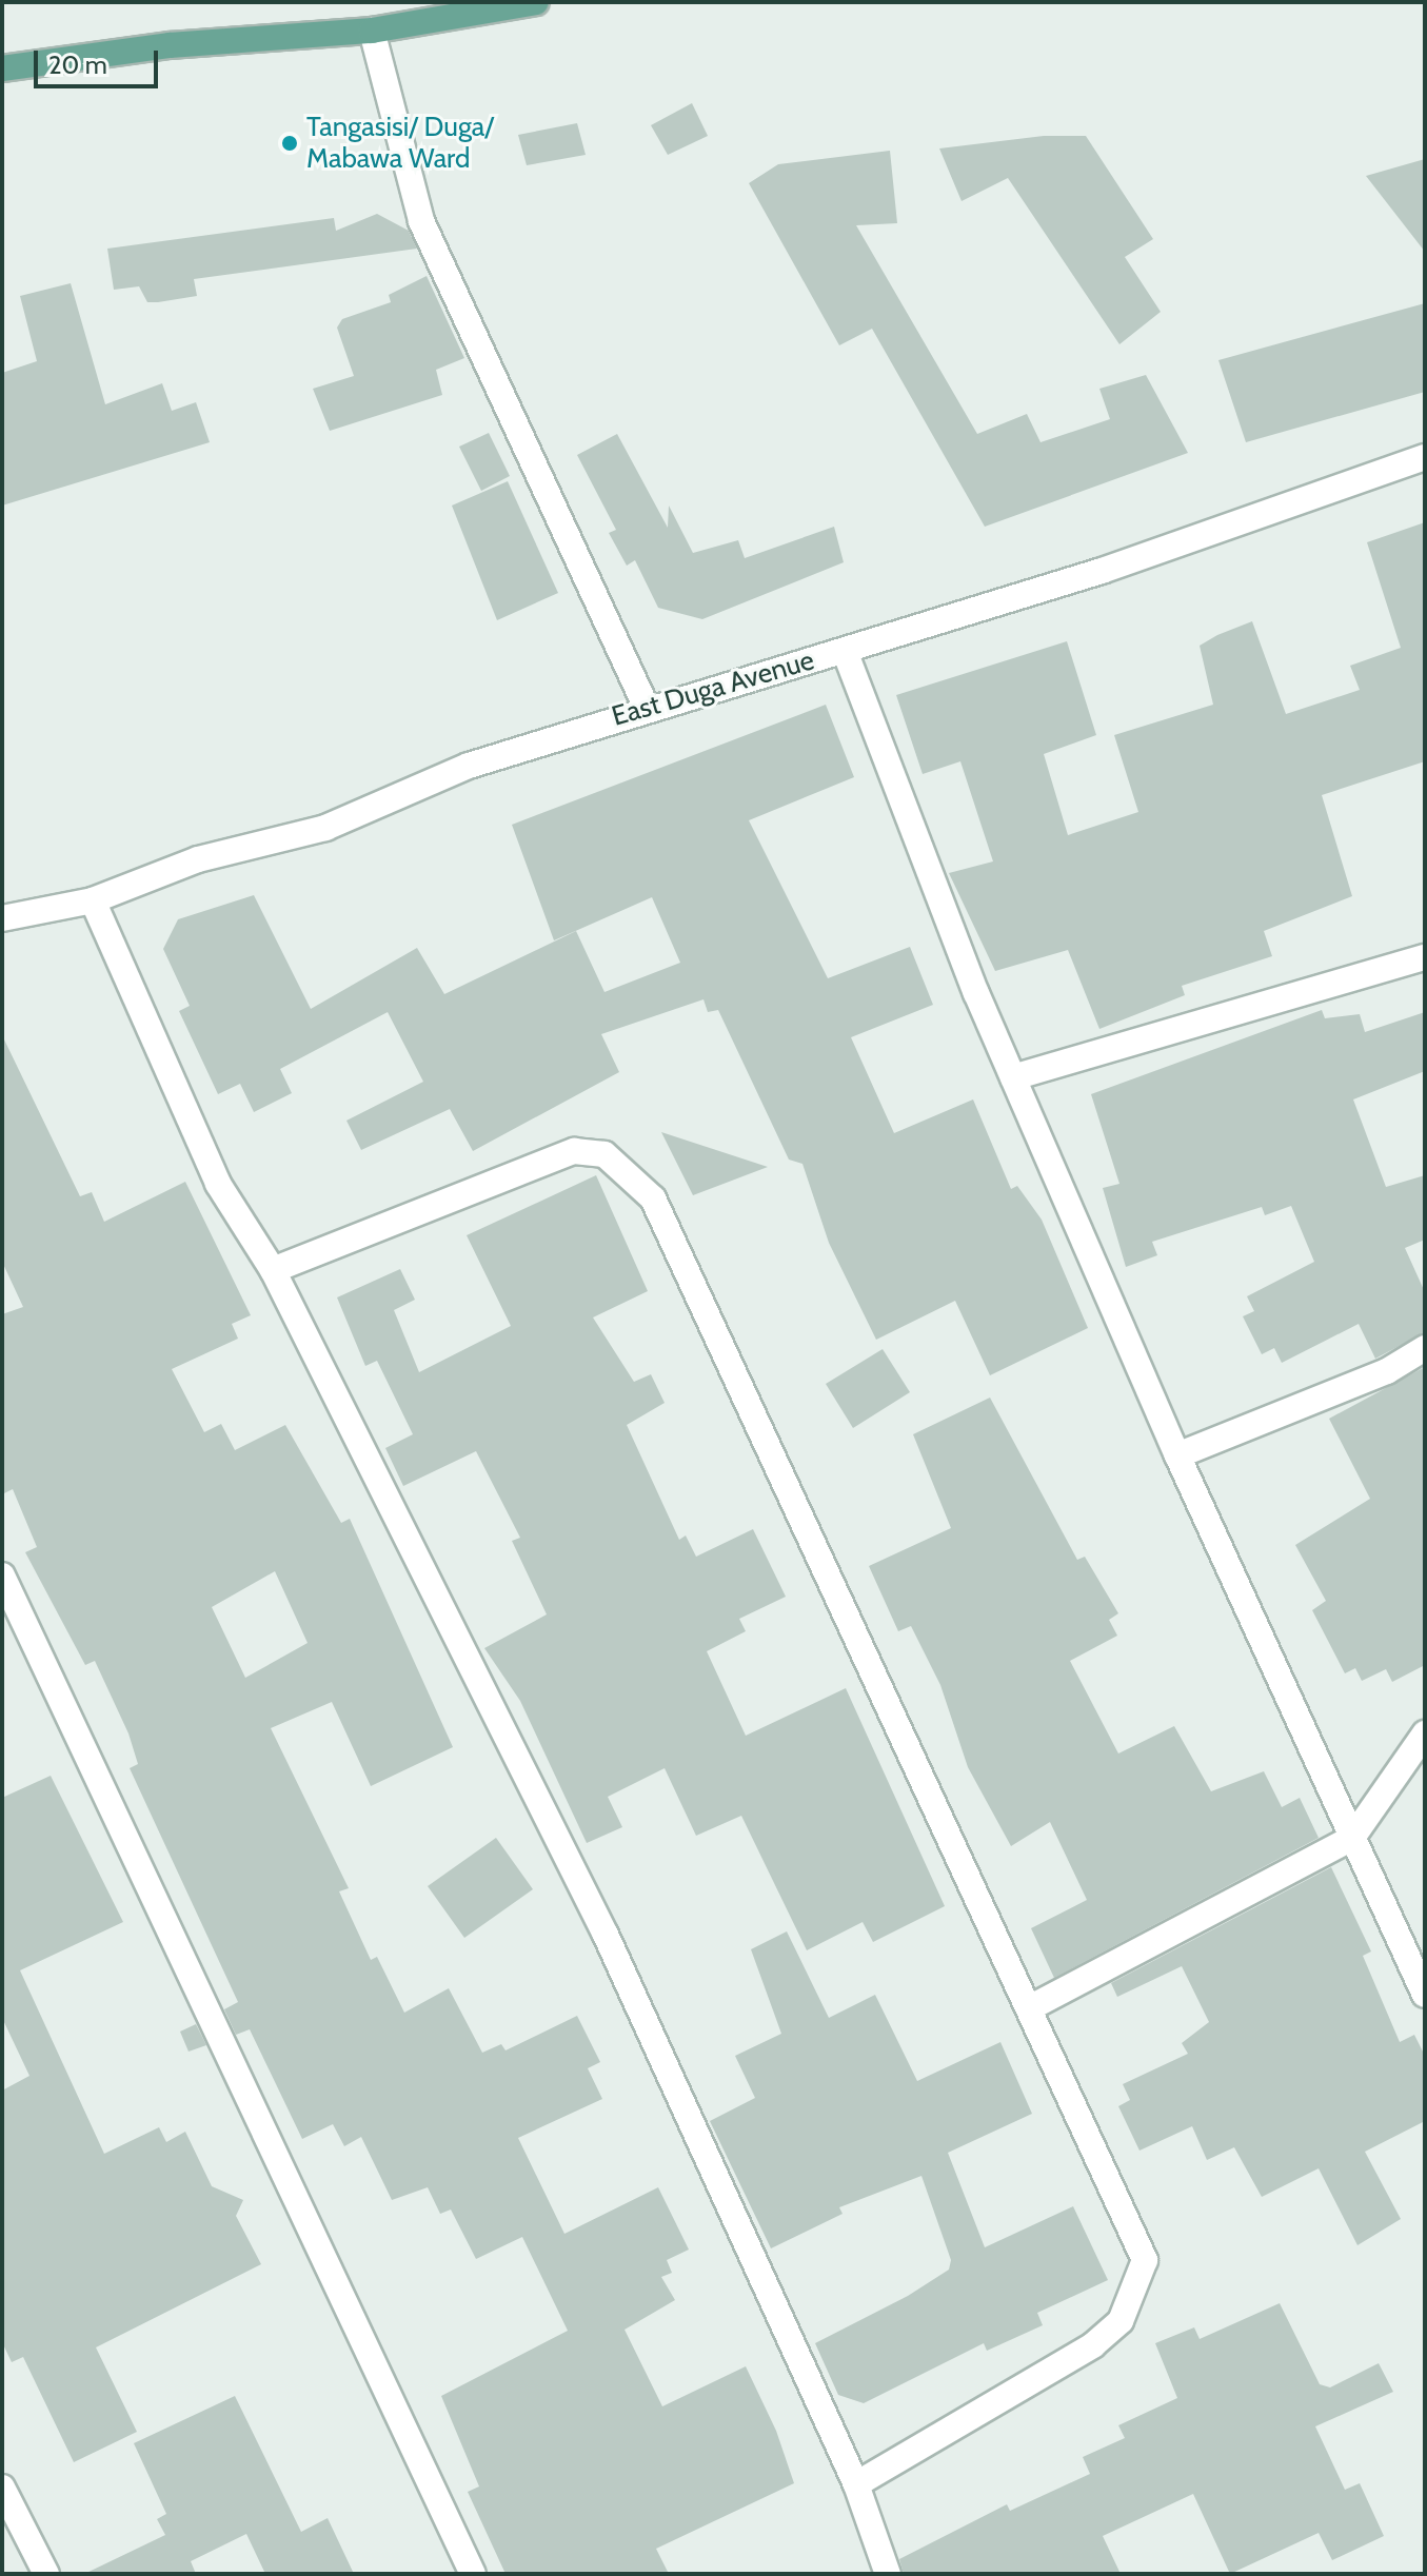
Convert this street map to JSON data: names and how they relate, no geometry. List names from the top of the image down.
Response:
{
  "streets": {
    "street": ["East Duga Avenue"]
  },
  "places": ["Tangasisi/ Duga/ Mabawa Ward"],
  "scale_bar": "20 m"
}
